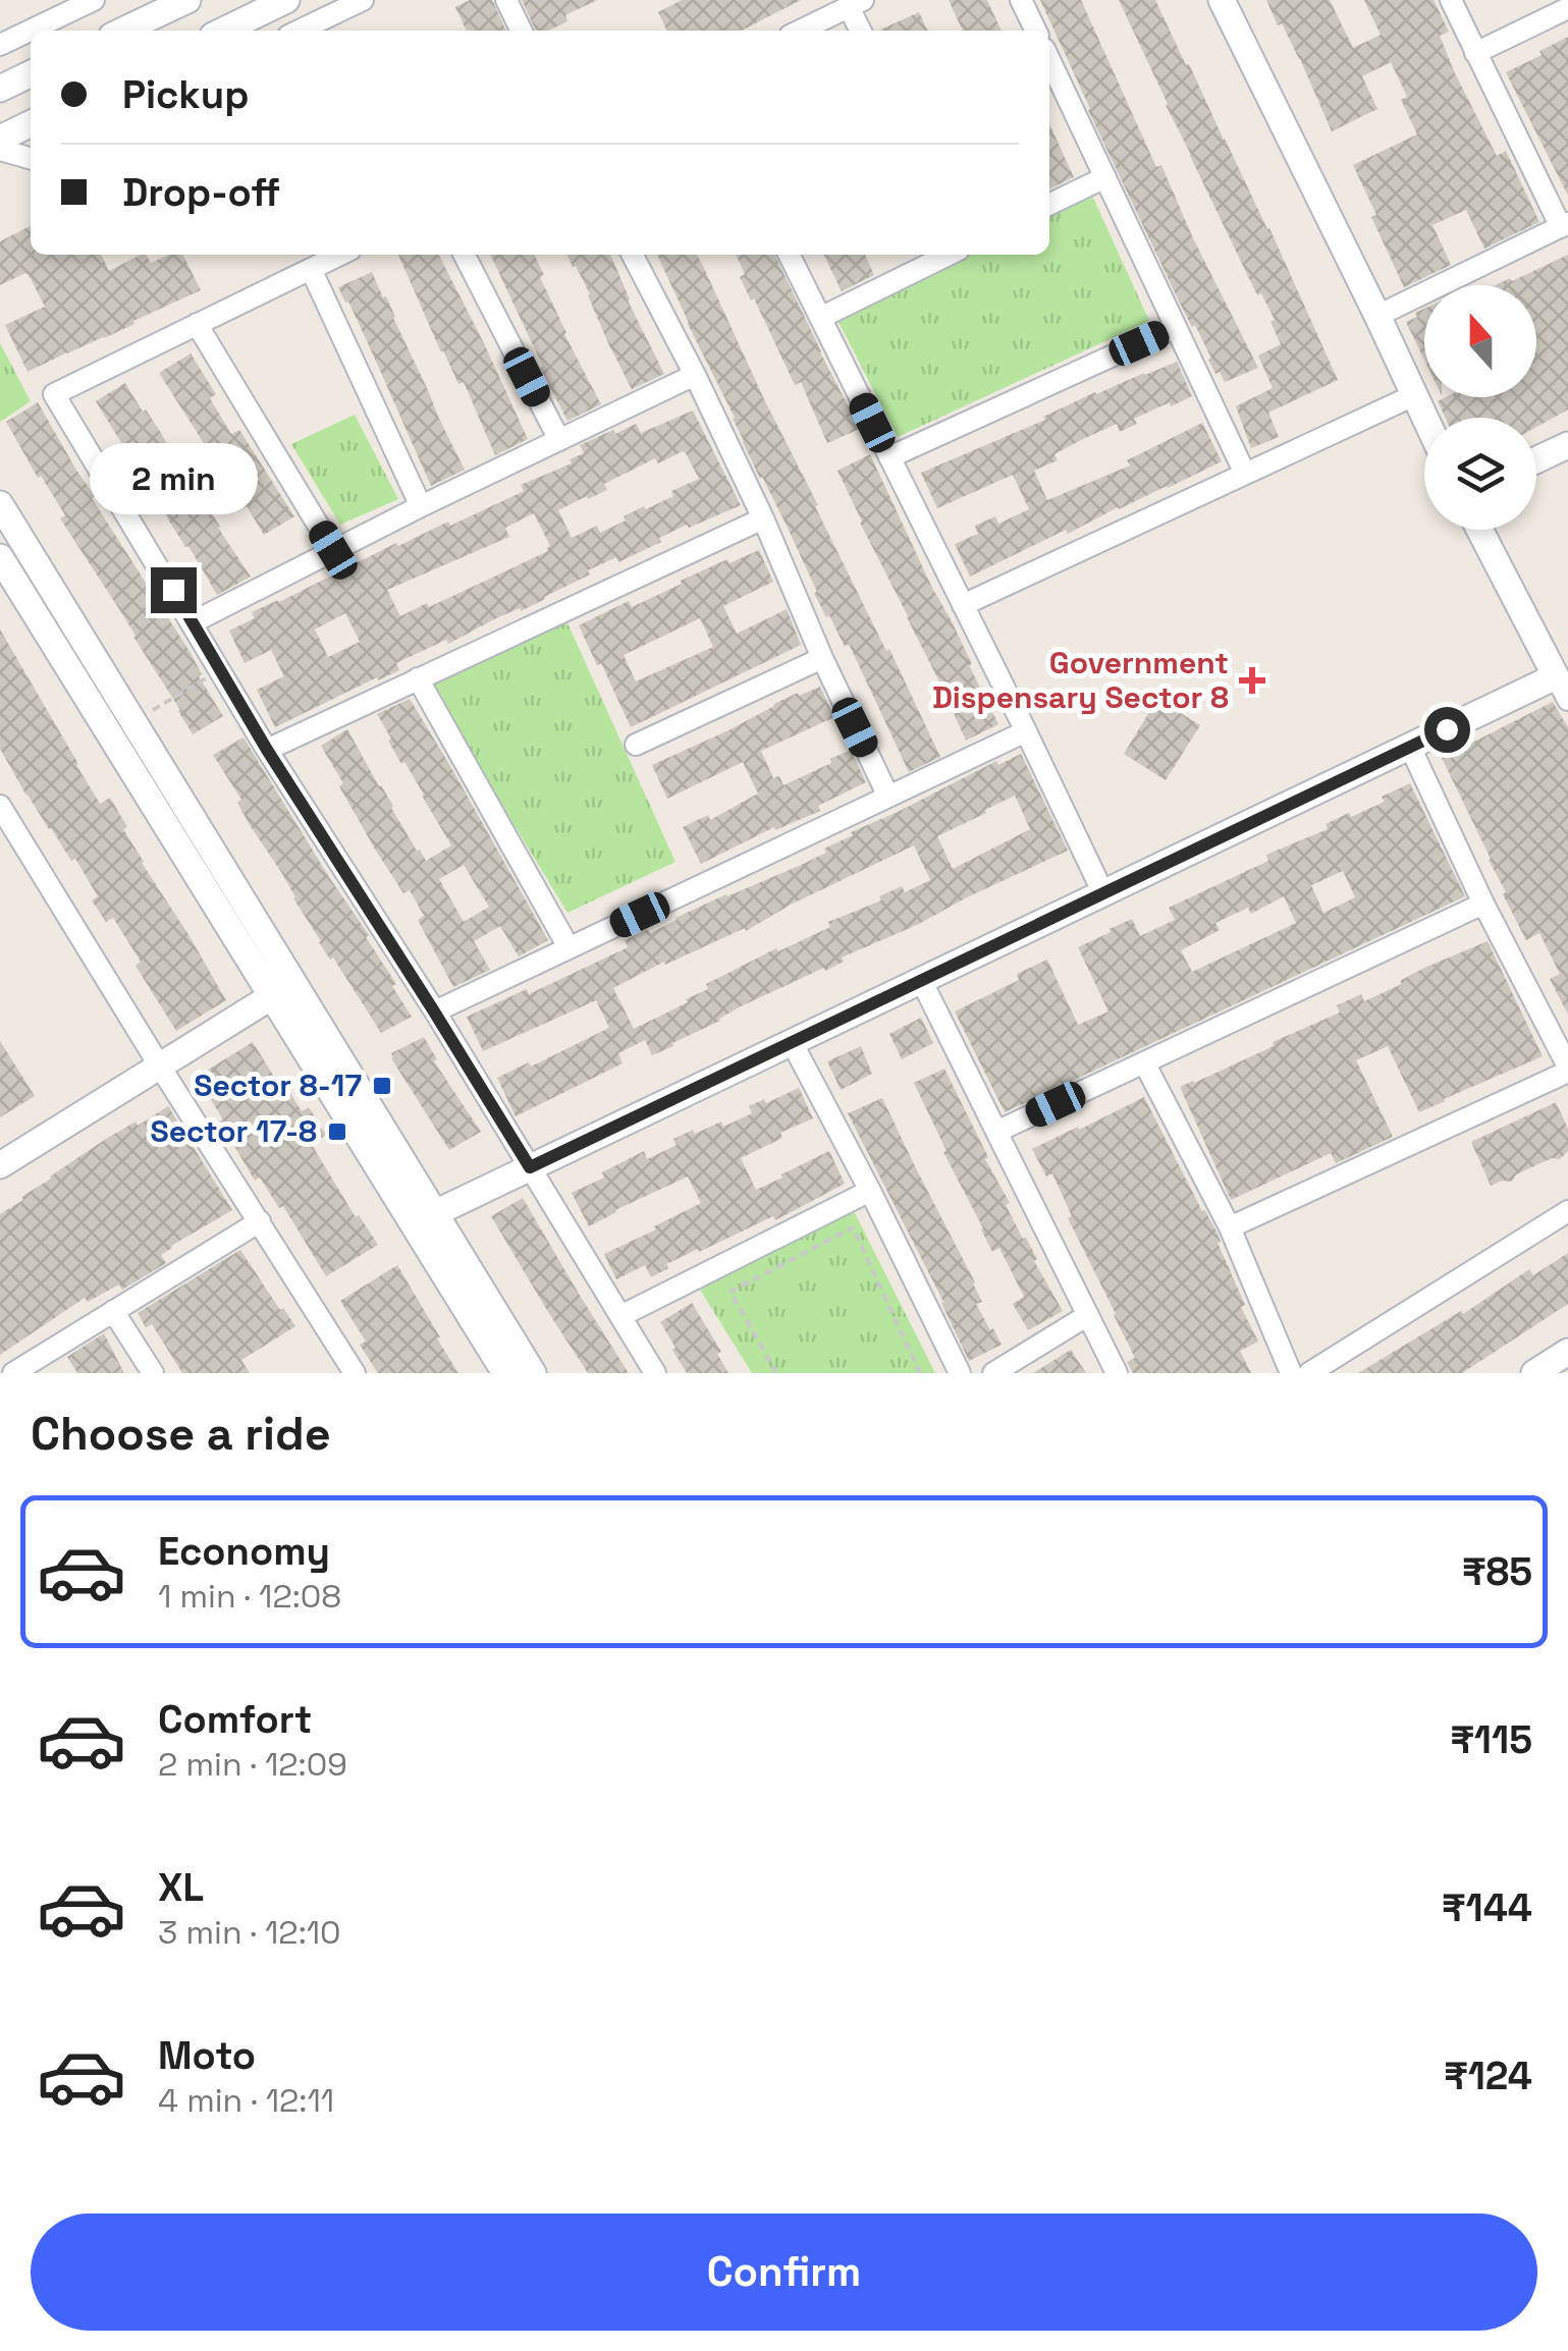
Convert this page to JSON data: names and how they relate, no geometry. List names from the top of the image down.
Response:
{
  "places": {
    "health": ["Government Dispensary Sector 8"],
    "transit": ["Sector 8-17", "Sector 17-8"]
  },
  "north": "top",
  "page": {
    "banner": ["Pickup", "Drop-off"],
    "bubble": "2 min",
    "heading": "Choose a ride",
    "list": [
      {
        "name": "Economy",
        "note": "1 min · 12:08",
        "value": "₹85"
      },
      {
        "name": "Comfort",
        "note": "2 min · 12:09",
        "value": "₹115"
      },
      {
        "name": "XL",
        "note": "3 min · 12:10",
        "value": "₹144"
      },
      {
        "name": "Moto",
        "note": "4 min · 12:11",
        "value": "₹124"
      }
    ],
    "buttons": "Confirm"
  }
}
